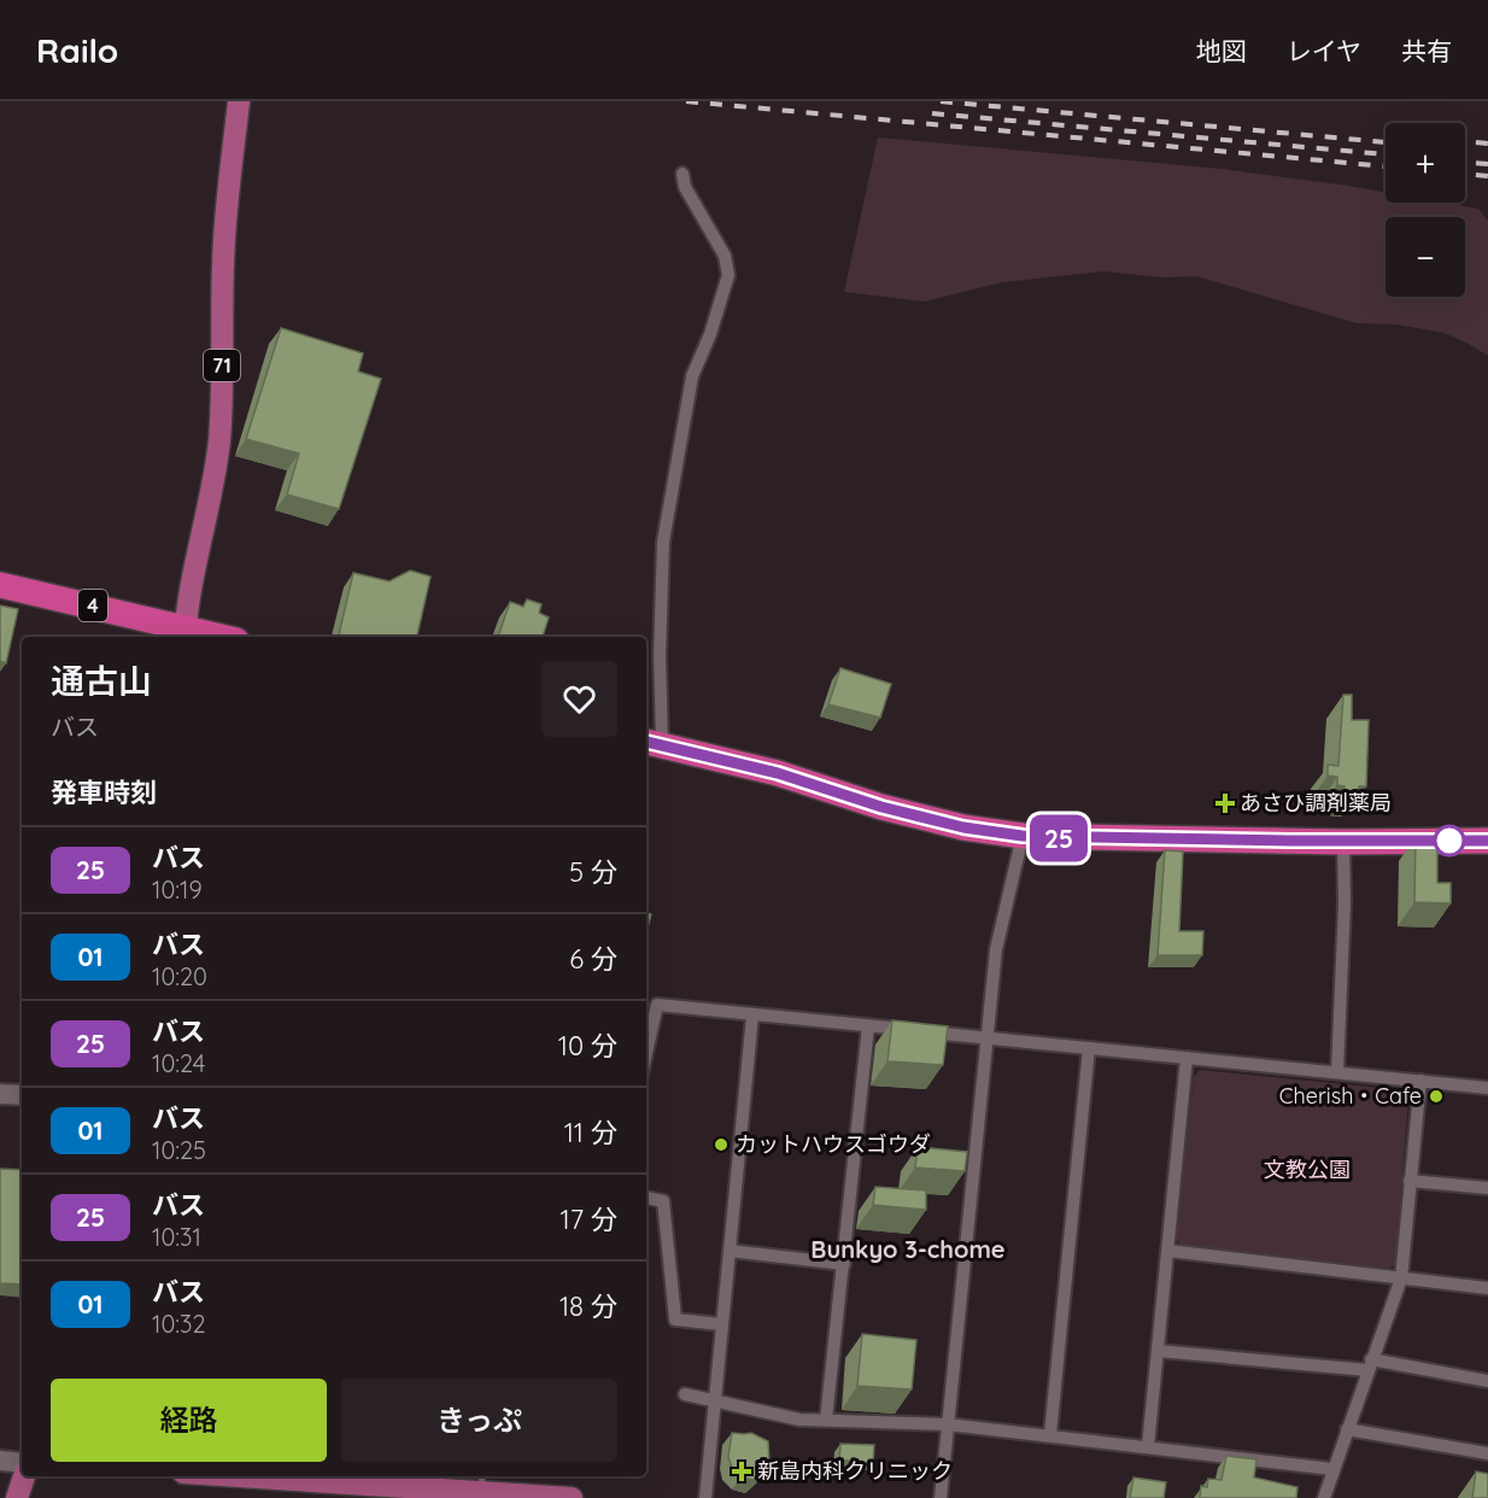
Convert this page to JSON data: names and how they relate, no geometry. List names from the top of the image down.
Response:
{
  "streets": {
    "highway": ["4"],
    "main road": ["71"]
  },
  "crossings": [
    ["71", "4"]
  ],
  "districts": ["Bunkyo 3-chome"],
  "parks": ["文教公園"],
  "places": {
    "health": ["あさひ調剤薬局", "新島内科クリニック"],
    "other": ["Cherish・Cafe", "カットハウスゴウダ"]
  },
  "lines": ["bus line 25"],
  "page": {
    "header": "Railo",
    "nav": ["地図", "レイヤ", "共有"],
    "on_map": "25",
    "map_buttons": ["+", "−"],
    "heading": [
      ["通古山", "バス"],
      "発車時刻"
    ],
    "list": [
      {
        "mark": "25",
        "name": "バス",
        "note": "10:19",
        "value": "5 分"
      },
      {
        "mark": "01",
        "name": "バス",
        "note": "10:20",
        "value": "6 分"
      },
      {
        "mark": "25",
        "name": "バス",
        "note": "10:24",
        "value": "10 分"
      },
      {
        "mark": "01",
        "name": "バス",
        "note": "10:25",
        "value": "11 分"
      },
      {
        "mark": "25",
        "name": "バス",
        "note": "10:31",
        "value": "17 分"
      },
      {
        "mark": "01",
        "name": "バス",
        "note": "10:32",
        "value": "18 分"
      }
    ],
    "buttons": ["経路", "きっぷ"]
  }
}
